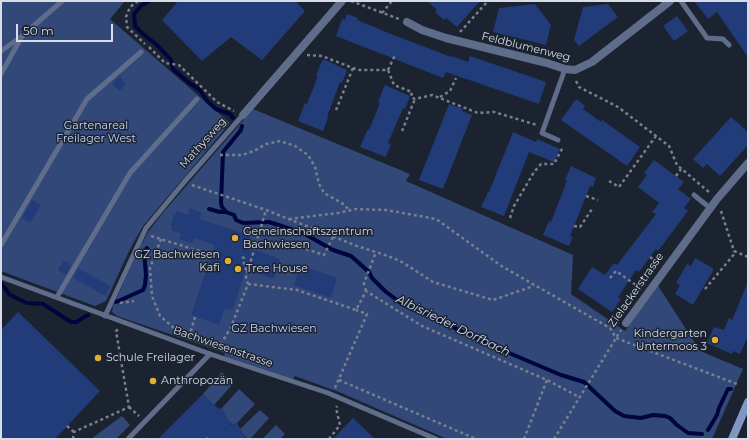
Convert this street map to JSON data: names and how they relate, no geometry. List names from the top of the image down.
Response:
{
  "streets": {
    "street": ["Feldblumenweg", "Mathysweg", "Zielackerstrasse"],
    "lane": ["Bachwiesenstrasse"]
  },
  "crossings": [
    ["Mathysweg", "Bachwiesenstrasse"]
  ],
  "water": ["Albisrieder Dorfbach"],
  "parks": ["Gartenareal Freilager West", "GZ Bachwiesen"],
  "places": [
    "Gemeinschaftszentrum Bachwiesen",
    "GZ Bachwiesen Kafi",
    "Tree House",
    "Kindergarten Untermoos 3",
    "Schule Freilager",
    "Anthropozän"
  ],
  "scale_bar": "50 m"
}
